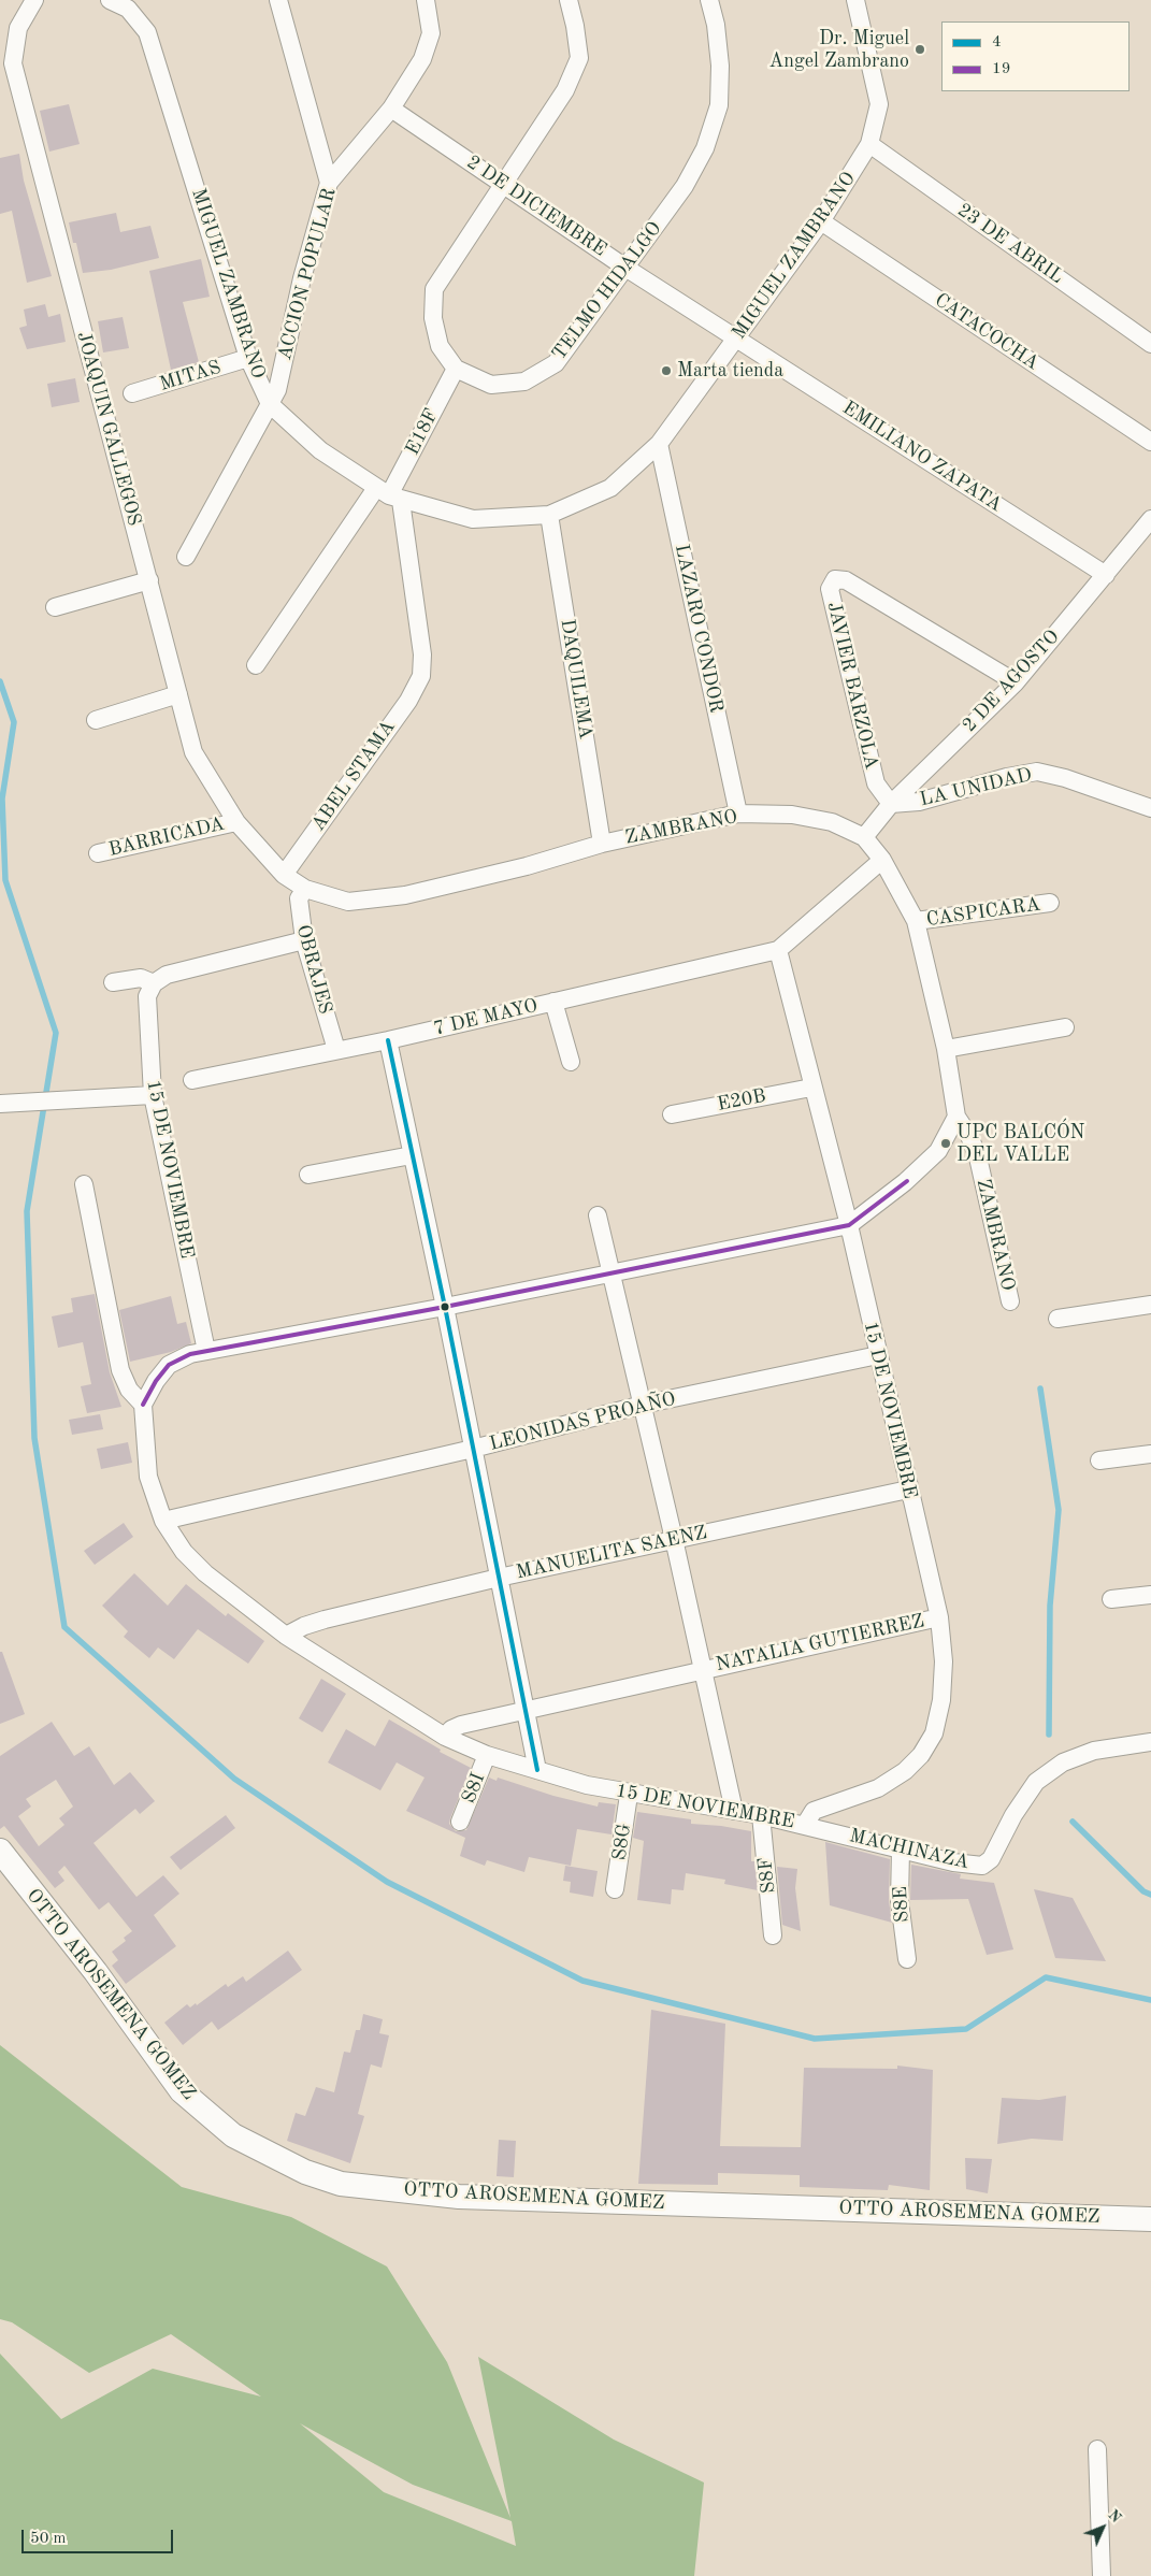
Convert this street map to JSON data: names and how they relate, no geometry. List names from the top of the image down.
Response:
{
  "streets": {
    "street": [
      "2 DE DICIEMBRE",
      "23 DE ABRIL",
      "MIGUEL ZAMBRANO",
      "ACCION POPULAR",
      "TELMO HIDALGO",
      "CATACOCHA",
      "MITAS",
      "JOAQUIN GALLEGOS",
      "E18F",
      "EMILIANO ZAPATA",
      "LAZARO CONDOR",
      "DAQUILEMA",
      "2 DE AGOSTO",
      "JAVIER BARZOLA",
      "ABEL STAMA",
      "LA UNIDAD",
      "ZAMBRANO",
      "BARRICADA",
      "CASPICARA",
      "OBRAJES",
      "7 DE MAYO",
      "E20B",
      "15 DE NOVIEMBRE",
      "LEONIDAS PROAÑO",
      "MANUELITA SAENZ",
      "NATALIA GUTIERREZ",
      "S8I",
      "S8G",
      "MACHINAZA",
      "S8F",
      "S8E",
      "OTTO AROSEMENA GOMEZ"
    ]
  },
  "crossings": [
    ["2 DE DICIEMBRE", "MIGUEL ZAMBRANO"],
    ["2 DE DICIEMBRE", "ACCION POPULAR"],
    ["2 DE DICIEMBRE", "TELMO HIDALGO"],
    ["2 DE DICIEMBRE", "EMILIANO ZAPATA"],
    ["23 DE ABRIL", "MIGUEL ZAMBRANO"],
    ["MIGUEL ZAMBRANO", "ACCION POPULAR"],
    ["MIGUEL ZAMBRANO", "CATACOCHA"],
    ["MIGUEL ZAMBRANO", "MITAS"],
    ["MIGUEL ZAMBRANO", "E18F"],
    ["MIGUEL ZAMBRANO", "EMILIANO ZAPATA"],
    ["MIGUEL ZAMBRANO", "LAZARO CONDOR"],
    ["MIGUEL ZAMBRANO", "DAQUILEMA"],
    ["MIGUEL ZAMBRANO", "ABEL STAMA"],
    ["TELMO HIDALGO", "E18F"],
    ["JOAQUIN GALLEGOS", "ZAMBRANO"],
    ["JOAQUIN GALLEGOS", "BARRICADA"],
    ["E18F", "ABEL STAMA"],
    ["EMILIANO ZAPATA", "2 DE AGOSTO"],
    ["LAZARO CONDOR", "ZAMBRANO"],
    ["DAQUILEMA", "ZAMBRANO"],
    ["2 DE AGOSTO", "JAVIER BARZOLA"],
    ["2 DE AGOSTO", "LA UNIDAD"],
    ["2 DE AGOSTO", "ZAMBRANO"],
    ["JAVIER BARZOLA", "LA UNIDAD"],
    ["ABEL STAMA", "ZAMBRANO"],
    ["ZAMBRANO", "CASPICARA"],
    ["ZAMBRANO", "OBRAJES"],
    ["OBRAJES", "7 DE MAYO"],
    ["7 DE MAYO", "15 DE NOVIEMBRE"],
    ["E20B", "15 DE NOVIEMBRE"],
    ["15 DE NOVIEMBRE", "LEONIDAS PROAÑO"],
    ["15 DE NOVIEMBRE", "MANUELITA SAENZ"],
    ["15 DE NOVIEMBRE", "NATALIA GUTIERREZ"],
    ["15 DE NOVIEMBRE", "S8I"],
    ["15 DE NOVIEMBRE", "S8G"],
    ["15 DE NOVIEMBRE", "MACHINAZA"],
    ["15 DE NOVIEMBRE", "S8F"],
    ["LEONIDAS PROAÑO", "NATALIA GUTIERREZ"],
    ["MANUELITA SAENZ", "NATALIA GUTIERREZ"],
    ["MACHINAZA", "S8E"]
  ],
  "places": ["Dr. Miguel Angel Zambrano", "Marta tienda", "UPC BALCÓN DEL VALLE"],
  "lines": ["transit line 4", "transit line 19"],
  "legend": ["4", "19"],
  "scale_bar": "50 m",
  "north": "top right"
}
